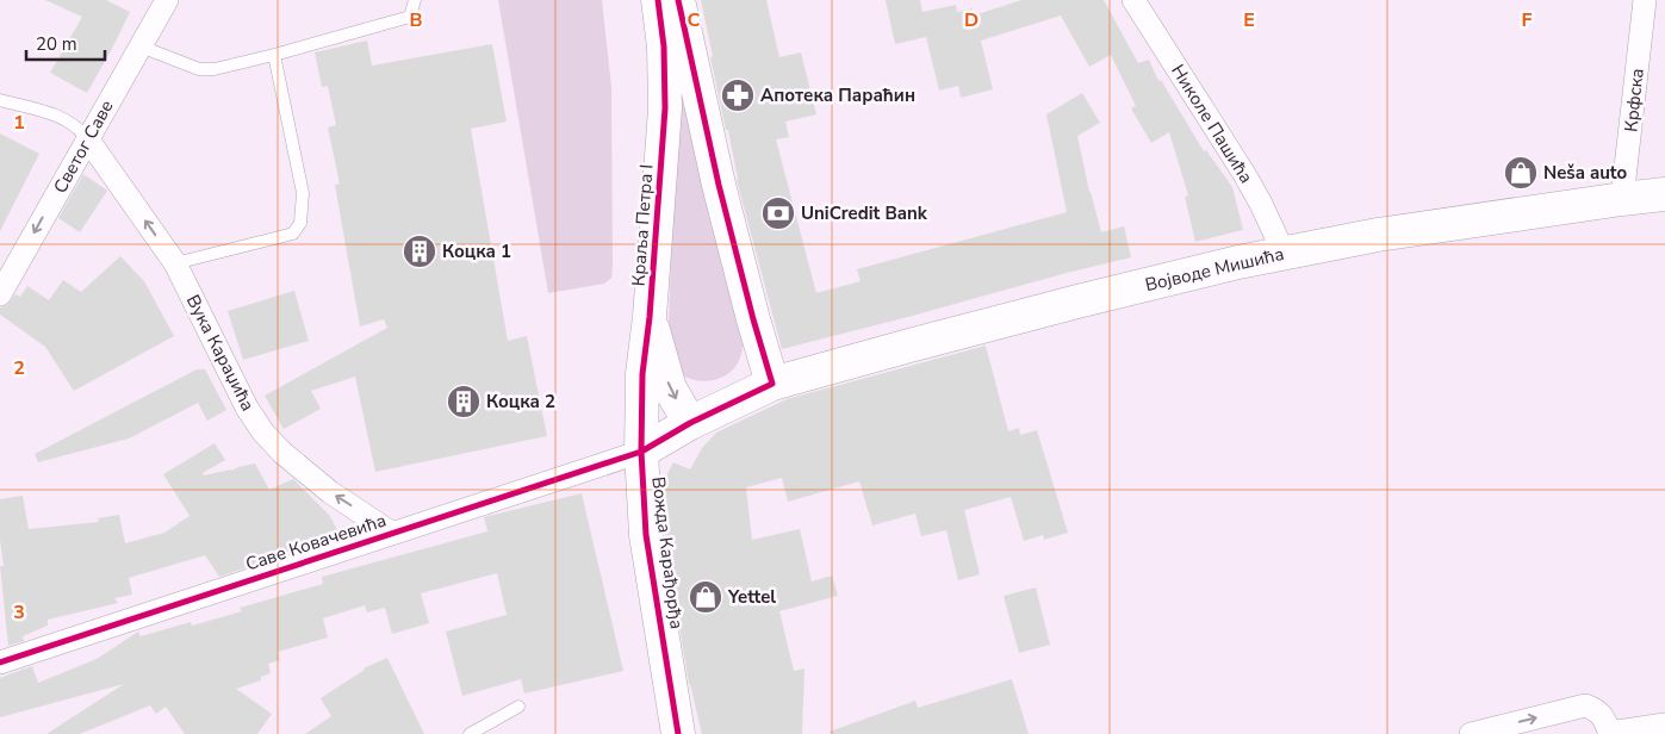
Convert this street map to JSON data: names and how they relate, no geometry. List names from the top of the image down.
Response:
{
  "streets": {
    "main road": ["Краља Петра I", "Војводе Мишића", "Вожда Карађорђа"],
    "street": [
      "Крфска",
      "Николе Пашића",
      "Светог Саве",
      "Вука Караџића",
      "Саве Ковачевића"
    ]
  },
  "crossings": [
    ["Крфска", "Војводе Мишића"],
    ["Николе Пашића", "Војводе Мишића"],
    ["Светог Саве", "Вука Караџића"],
    ["Краља Петра I", "Саве Ковачевића"],
    ["Краља Петра I", "Вожда Карађорђа"],
    ["Вука Караџића", "Саве Ковачевића"],
    ["Саве Ковачевића", "Вожда Карађорђа"]
  ],
  "one_way": ["Светог Саве", "Вука Караџића"],
  "places": {
    "pharmacy": ["Апотека Параћин"],
    "shop": ["Neša auto", "Yettel"],
    "bank": ["UniCredit Bank"],
    "building": ["Коцка 1", "Коцка 2"]
  },
  "scale_bar": "20 m",
  "grid": {
    "columns": [
      "B",
      "C",
      "D",
      "E",
      "F"
    ],
    "rows": ["1", "2", "3"]
  }
}
